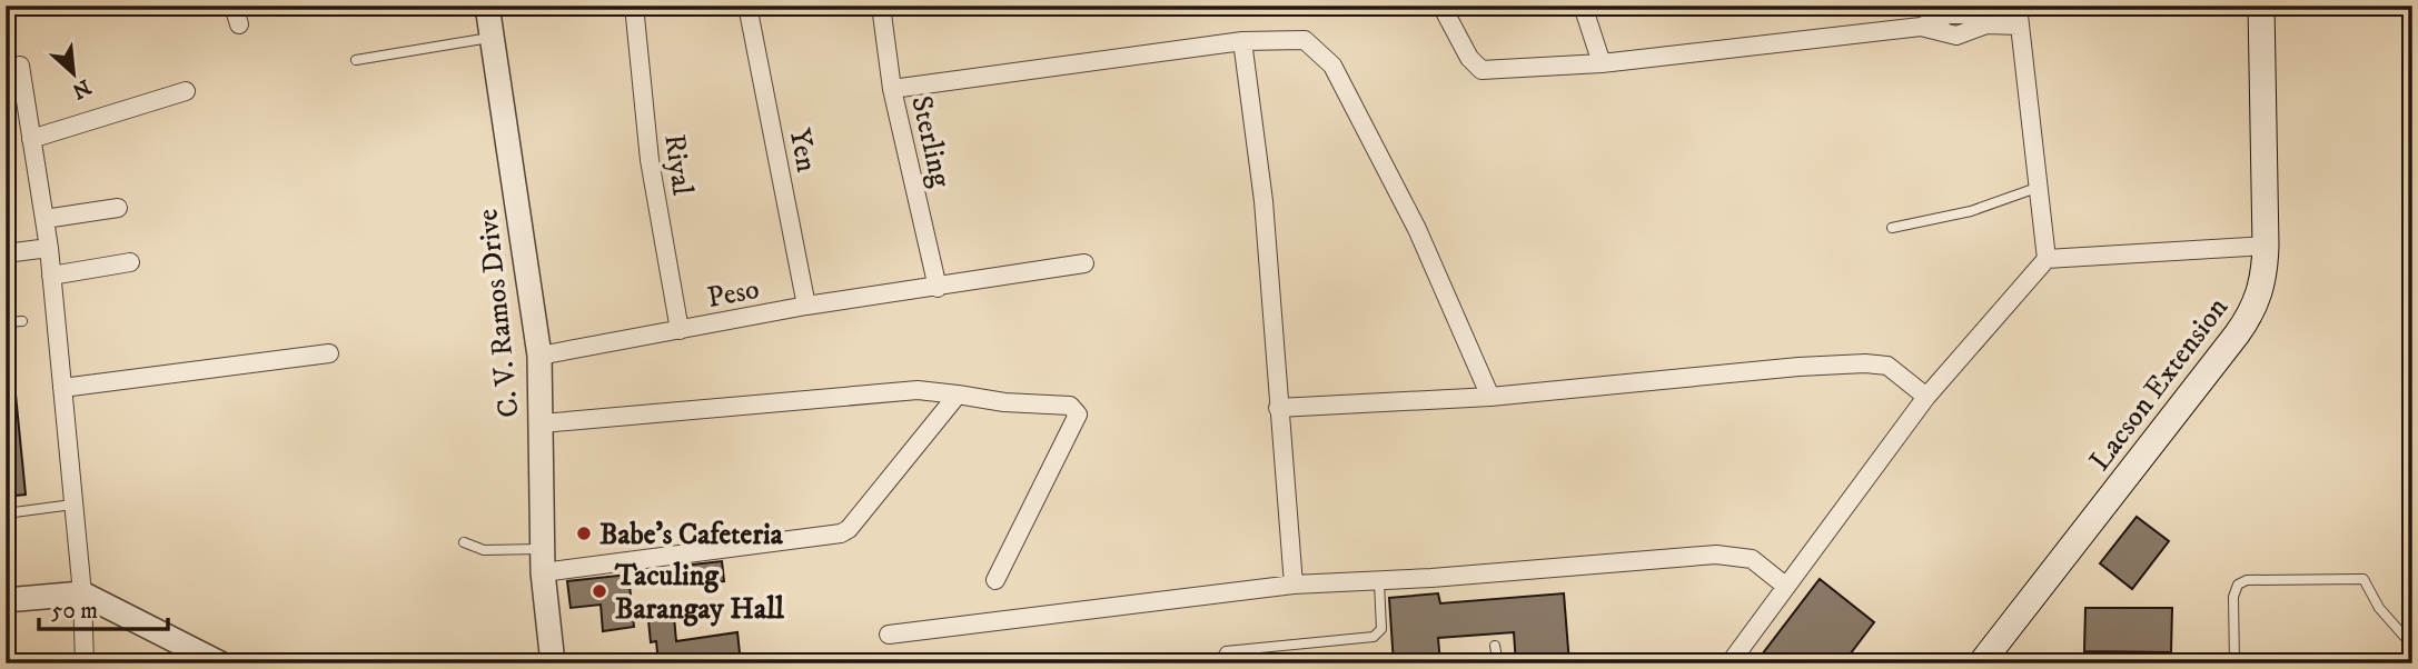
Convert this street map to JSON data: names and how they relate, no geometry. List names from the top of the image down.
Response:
{
  "streets": {
    "main road": ["Lacson Extension"],
    "street": [
      "Sterling",
      "Yen",
      "Riyal",
      "Peso",
      "C. V. Ramos Drive"
    ]
  },
  "crossings": [
    ["Sterling", "Peso"],
    ["Yen", "Peso"],
    ["Riyal", "Peso"],
    ["Peso", "C. V. Ramos Drive"]
  ],
  "places": ["Babe’s Cafeteria", "Taculing Barangay Hall"],
  "scale_bar": "50 m",
  "north": "bottom right"
}
